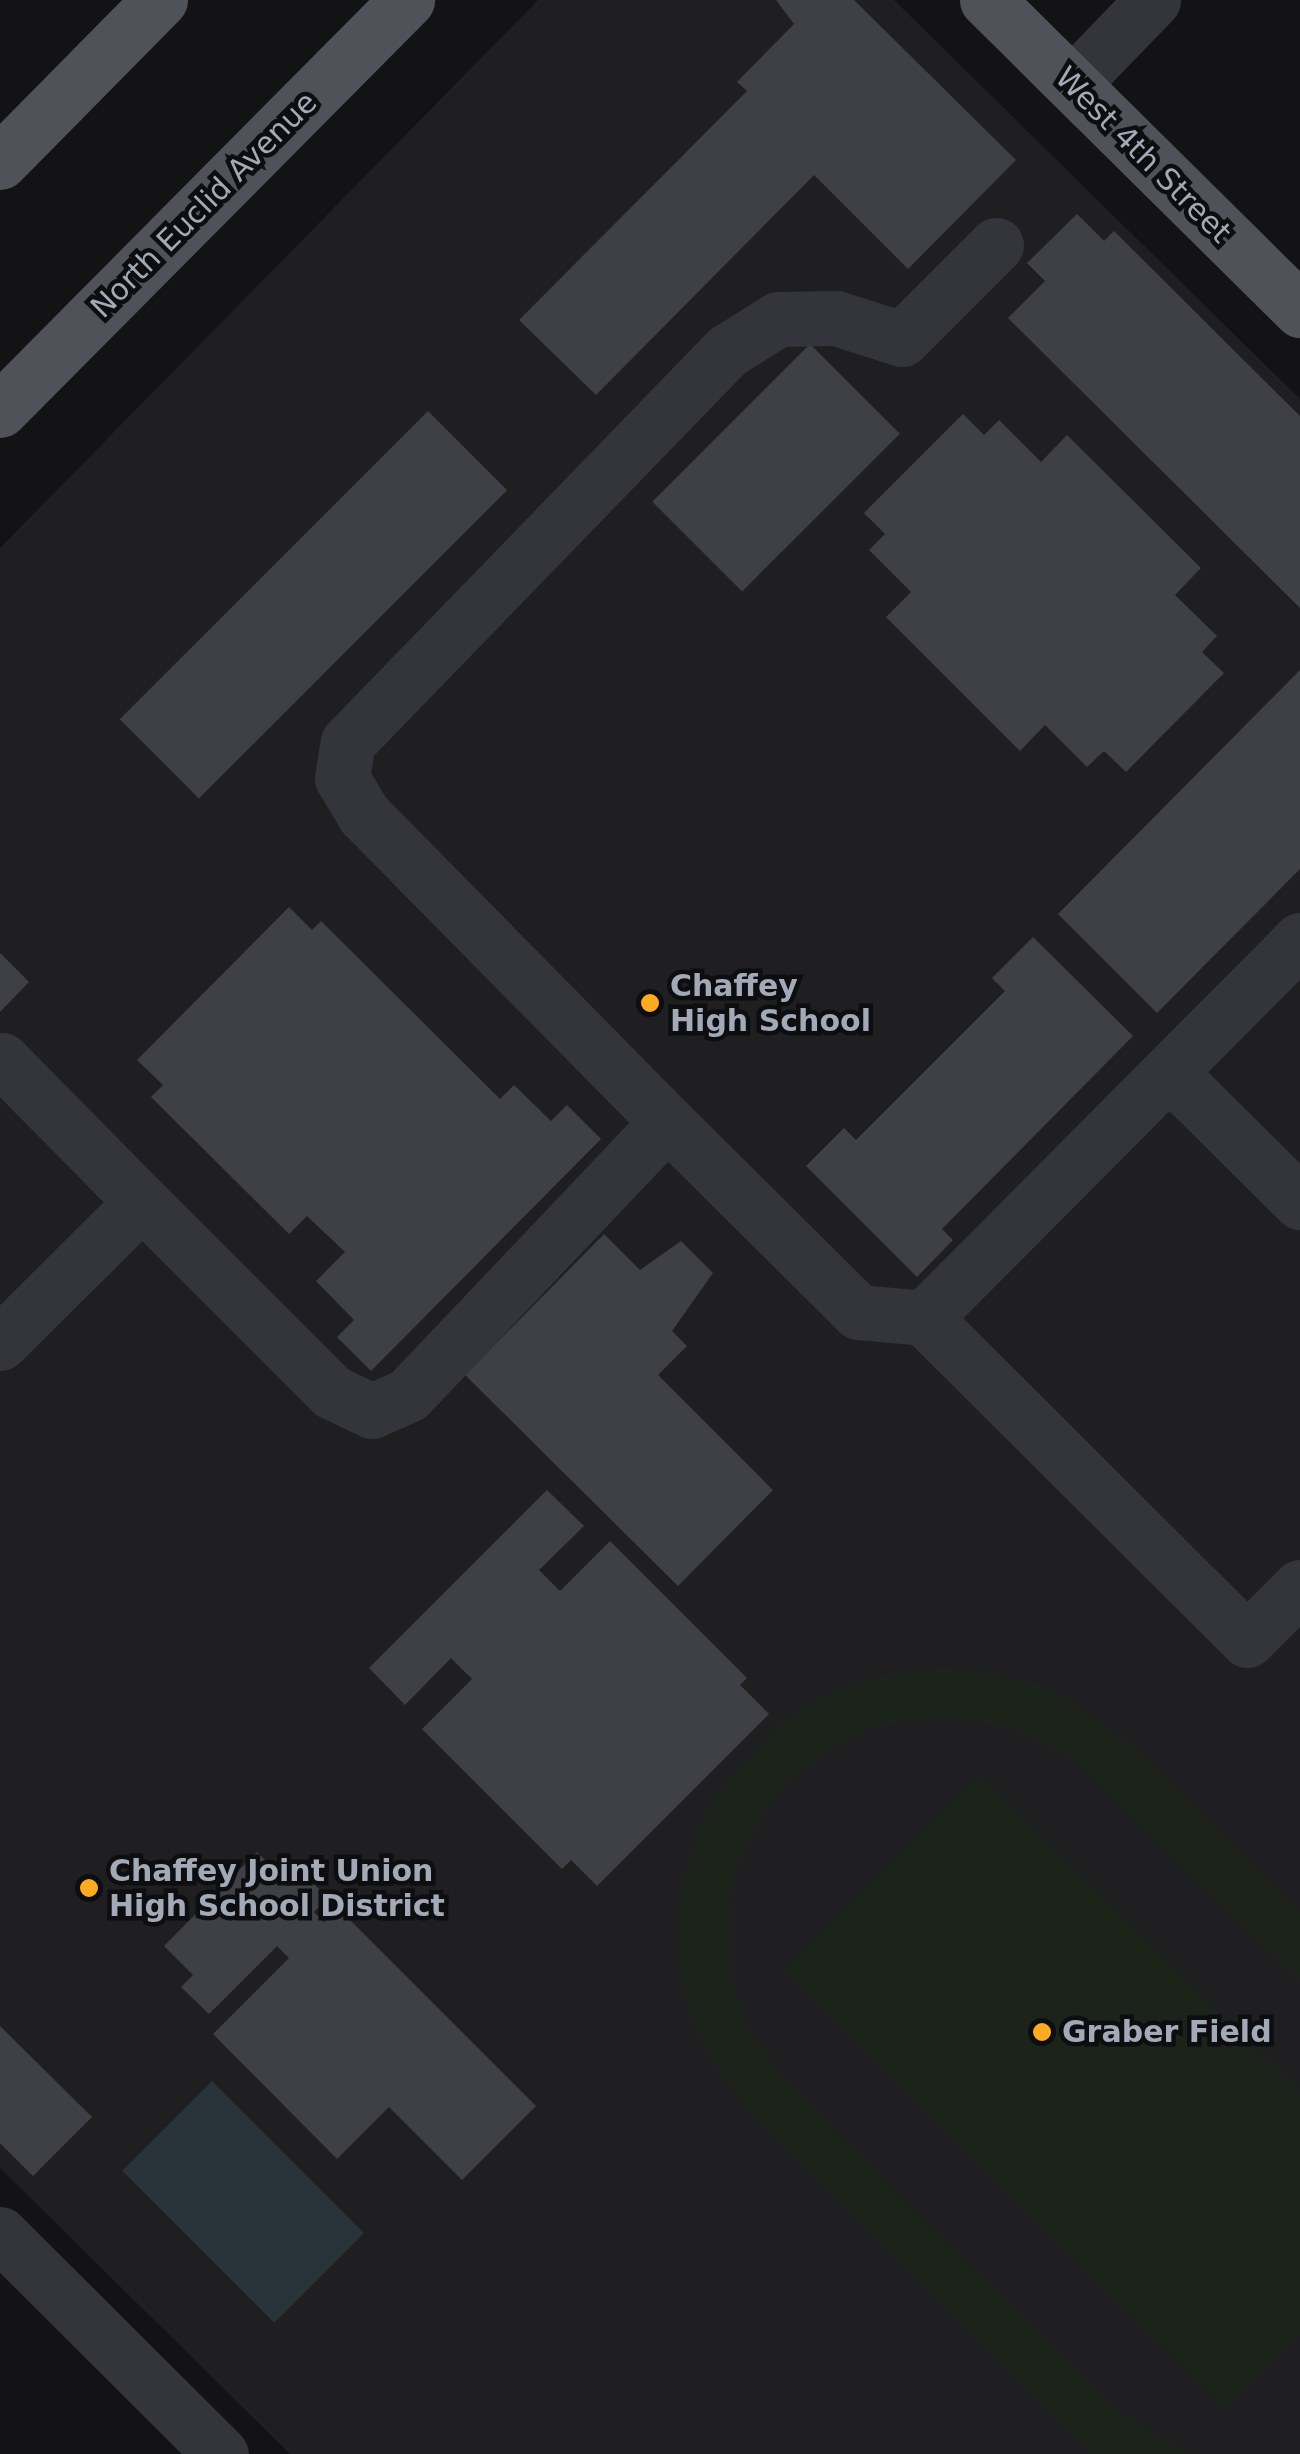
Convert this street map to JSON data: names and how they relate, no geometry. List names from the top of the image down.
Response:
{
  "streets": {
    "main road": ["West 4th Street", "North Euclid Avenue"]
  },
  "places": ["Chaffey High School", "Chaffey Joint Union High School District", "Graber Field"]
}
